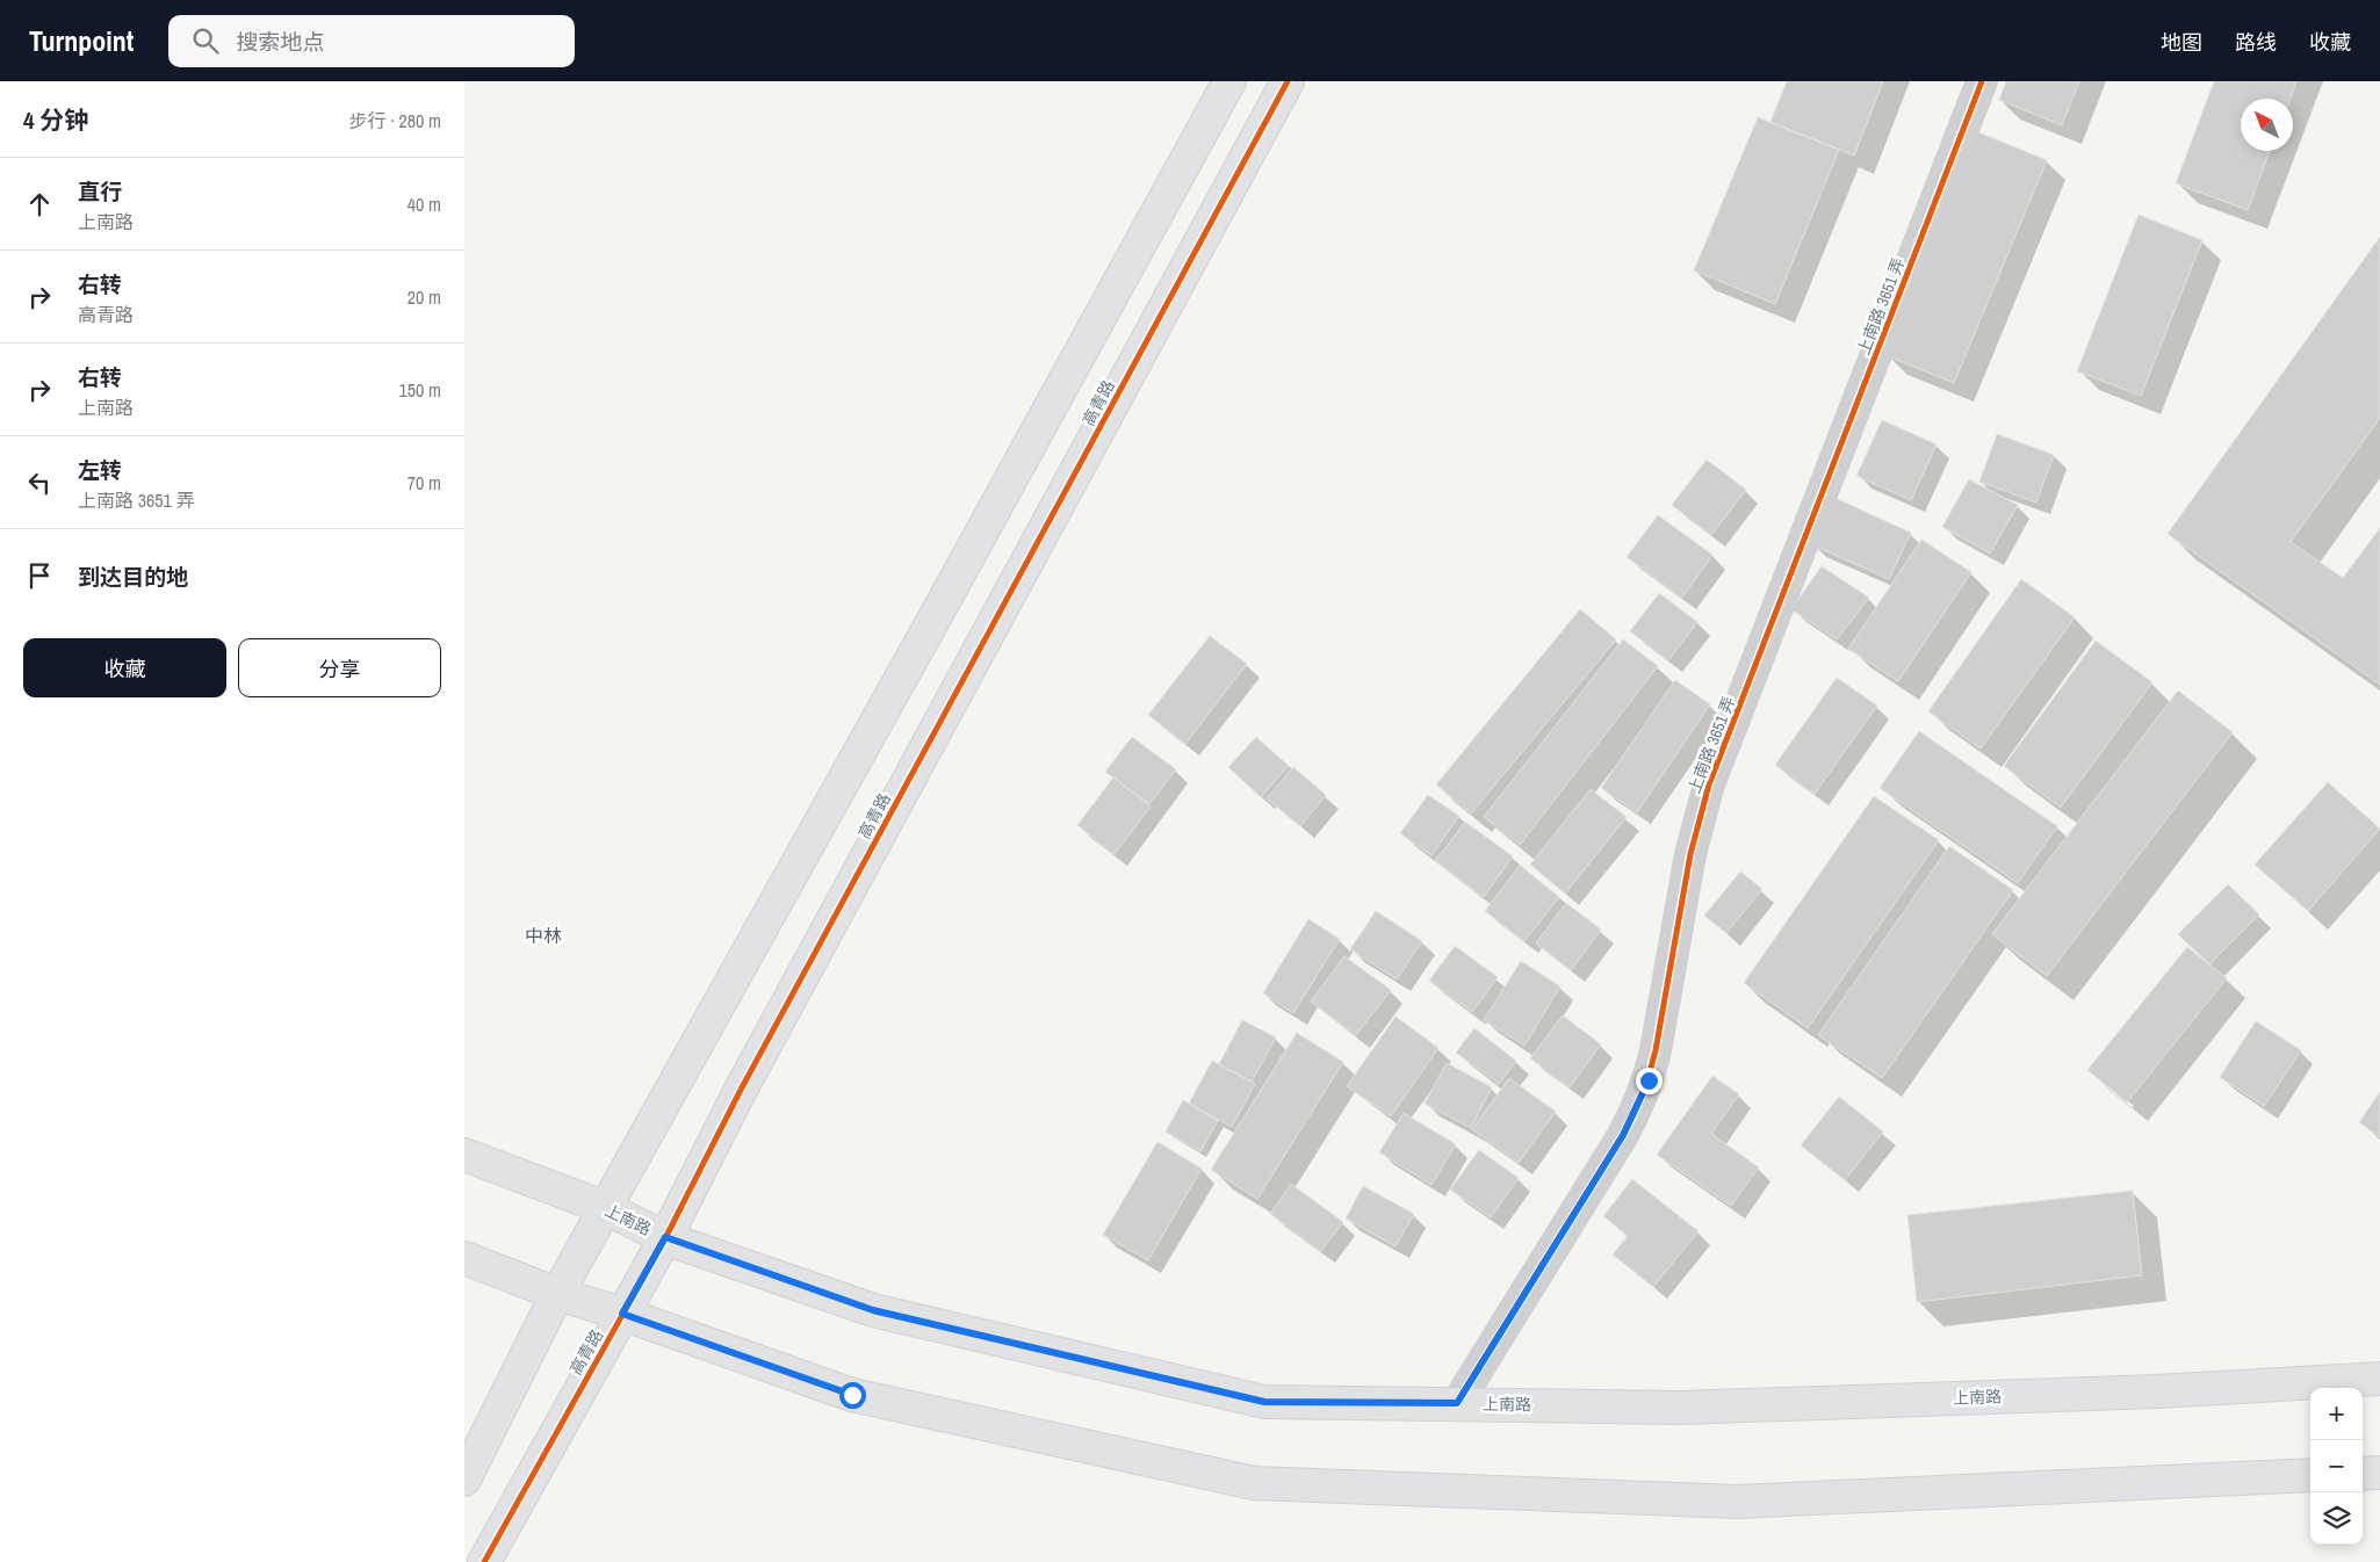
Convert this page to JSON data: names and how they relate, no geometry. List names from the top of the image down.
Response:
{
  "streets": {
    "main road": ["高青路", "上南路"],
    "street": ["上南路 3651 弄"]
  },
  "crossings": [
    ["上南路 3651 弄", "上南路"],
    ["高青路", "上南路"]
  ],
  "districts": ["中林"],
  "north": "top left",
  "page": {
    "header": "Turnpoint",
    "search": "搜索地点",
    "nav": ["地图", "路线", "收藏"],
    "heading": ["4 分钟", "步行 · 280 m"],
    "list": [
      ["直行", "上南路", "40 m"],
      ["右转", "高青路", "20 m"],
      ["右转", "上南路", "150 m"],
      ["左转", "上南路 3651 弄", "70 m"],
      "到达目的地"
    ],
    "buttons": ["收藏", "分享"],
    "map_buttons": ["+", "−"]
  }
}
